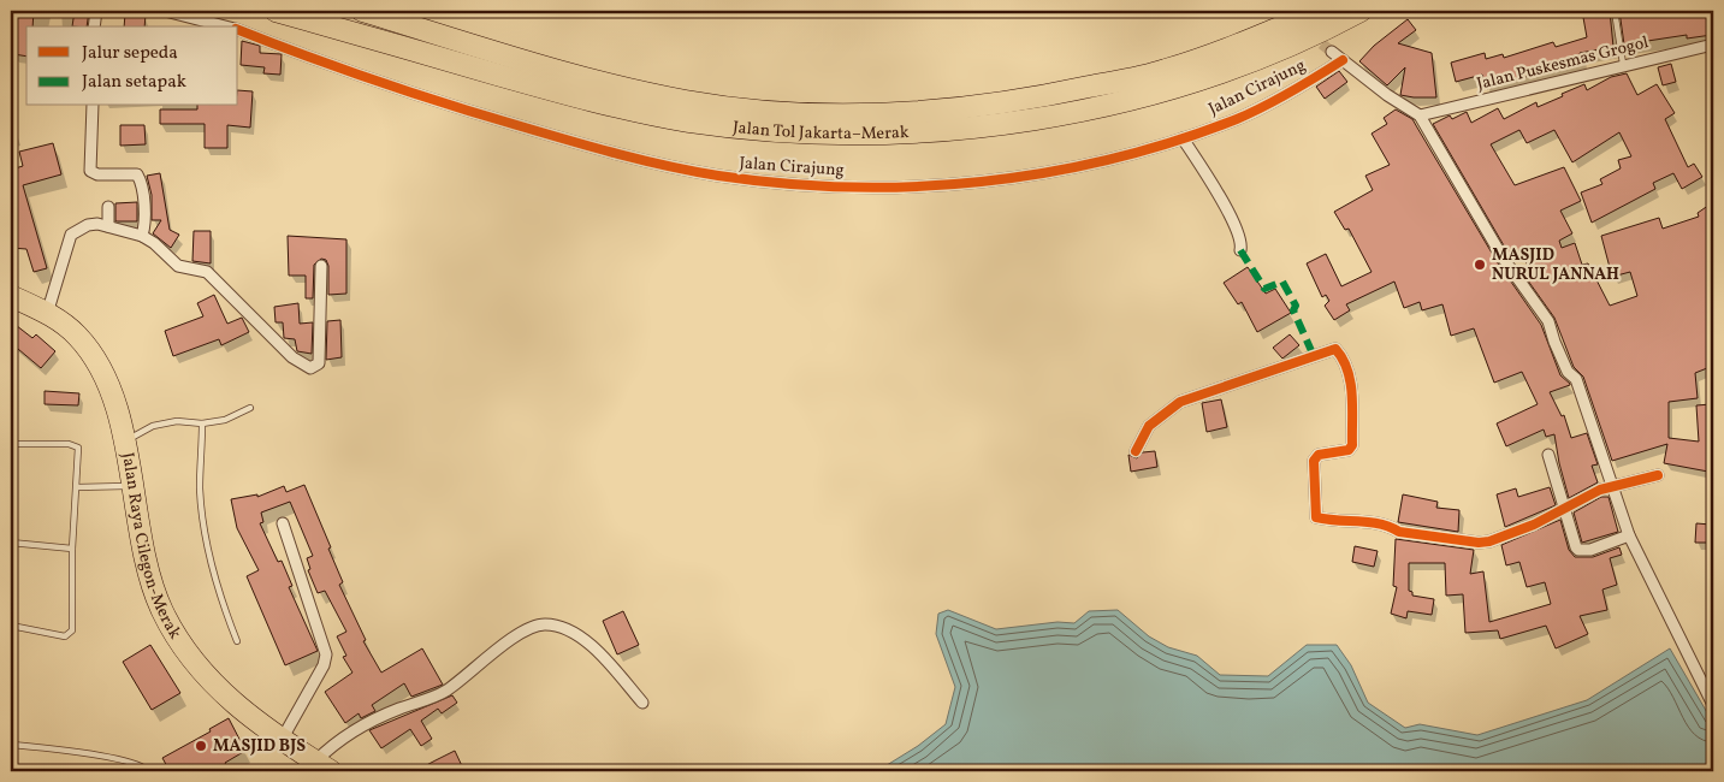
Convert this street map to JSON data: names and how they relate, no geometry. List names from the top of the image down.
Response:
{
  "streets": {
    "highway": ["Jalan Tol Jakarta–Merak", "Jalan Raya Cilegon-Merak"],
    "street": ["Jalan Puskesmas Grogol", "Jalan Cirajung"]
  },
  "places": ["MASJID NURUL JANNAH", "MASJID BJS"],
  "legend": ["Jalur sepeda", "Jalan setapak"]
}
